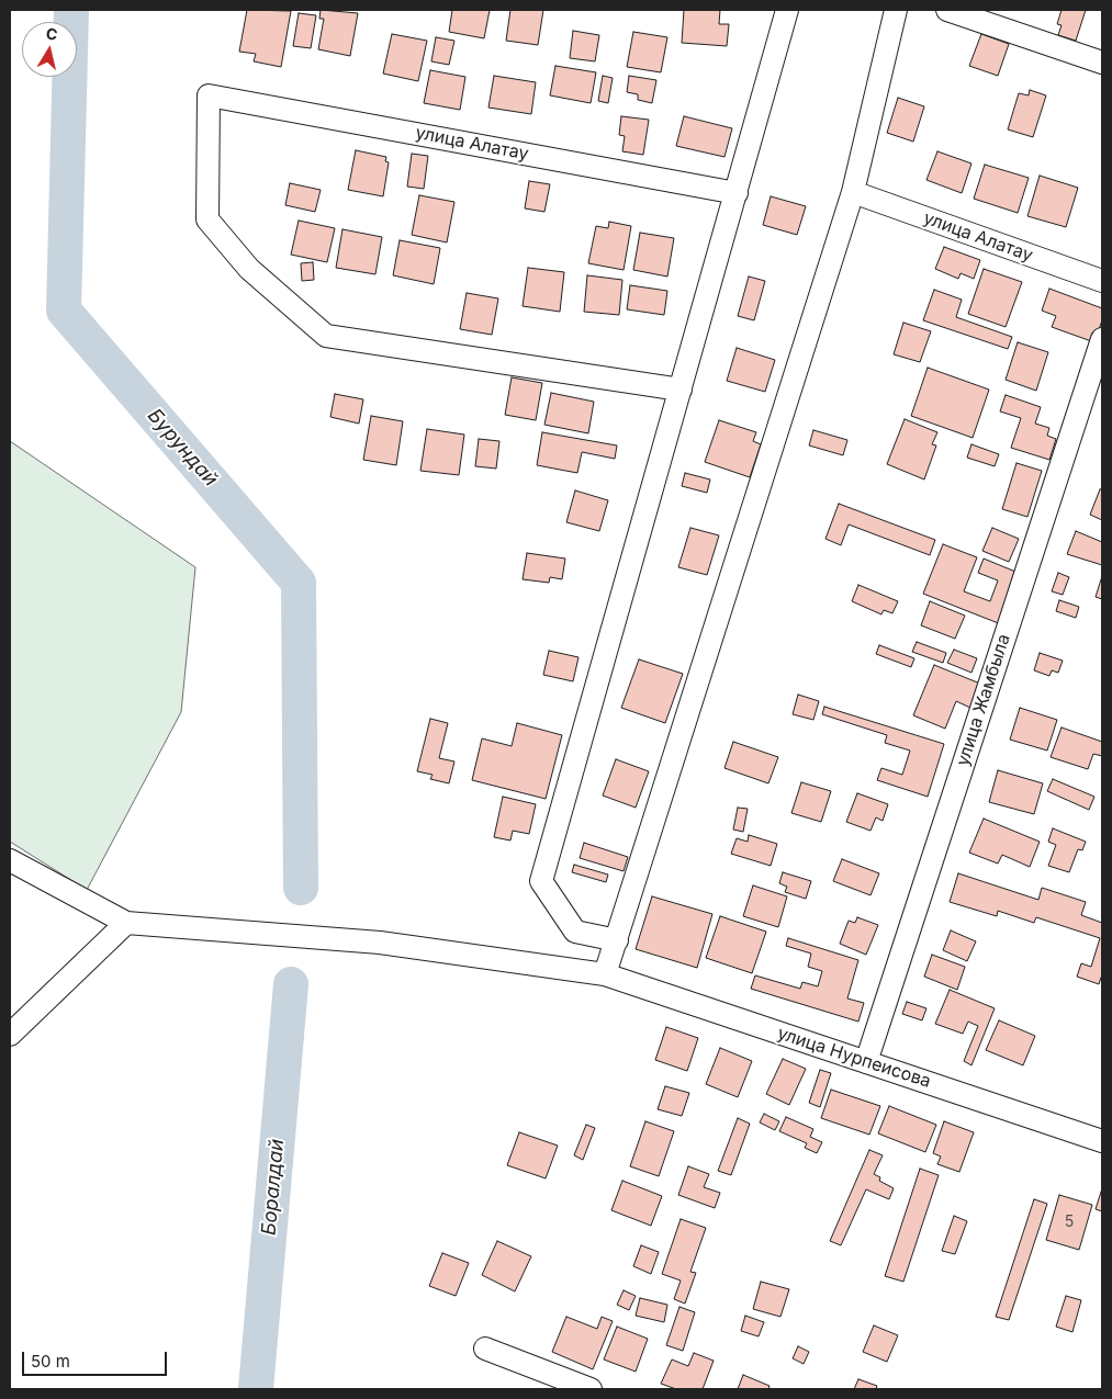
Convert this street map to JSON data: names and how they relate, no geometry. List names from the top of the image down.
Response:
{
  "streets": {
    "street": ["улица Алатау", "улица Жамбыла", "улица Нурпеисова"]
  },
  "crossings": [
    ["улица Жамбыла", "улица Нурпеисова"]
  ],
  "water": ["Бурундай", "Боралдай"],
  "house_numbers": ["5"],
  "scale_bar": "50 m",
  "north": "top"
}
